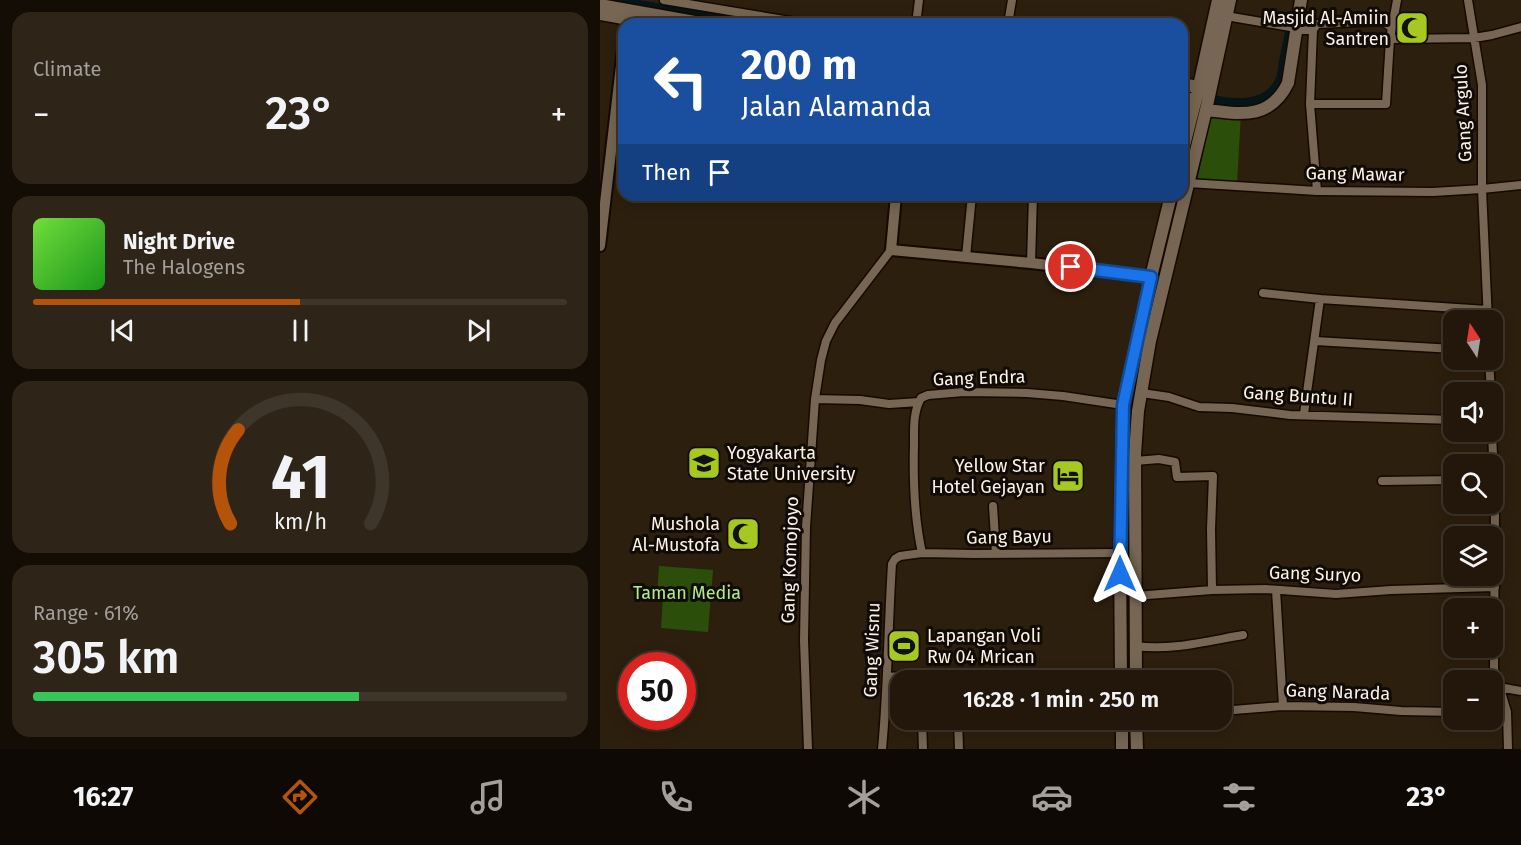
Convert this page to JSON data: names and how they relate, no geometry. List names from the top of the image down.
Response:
{
  "streets": {
    "street": [
      "Gang Argulo",
      "Gang Mawar",
      "Gang Endra",
      "Gang Buntu II",
      "Gang Bayu",
      "Gang Komojoyo",
      "Gang Suryo",
      "Gang Wisnu",
      "Gang Narada"
    ]
  },
  "crossings": [
    ["Gang Argulo", "Gang Mawar"],
    ["Gang Endra", "Gang Bayu"],
    ["Gang Bayu", "Gang Wisnu"]
  ],
  "parks": ["Taman Media"],
  "places": {
    "mosque": ["Masjid Al-Amiin Santren", "Mushola Al-Mustofa"],
    "school or university": ["Yogyakarta State University"],
    "hotel": ["Yellow Star Hotel Gejayan"],
    "sports": ["Lapangan Voli Rw 04 Mrican"]
  },
  "north": "top",
  "page": {
    "tile": [
      "Climate",
      ["Range · 61%", "305 km"]
    ],
    "turn": ["200 m", "Jalan Alamanda"],
    "heat": ["−", "23°", "+"],
    "then": "Then",
    "song": ["Night Drive", "The Halogens"],
    "map_buttons": ["+", "−"],
    "limit": "50",
    "trip": "16:28 · 1 min · 250 m",
    "tabs": ["16:27", "23°"],
    "gauge": ["41", "km/h"]
  }
}
